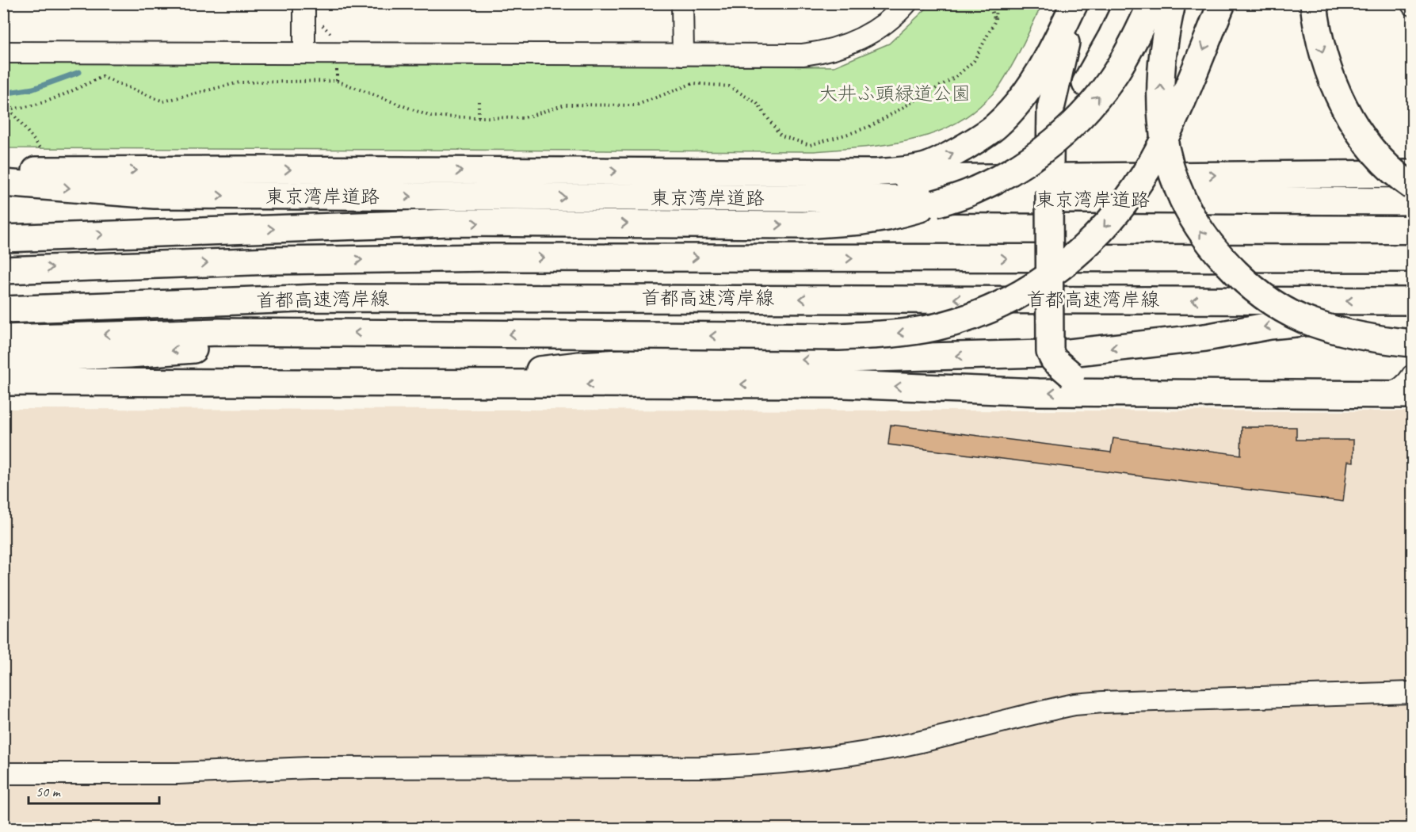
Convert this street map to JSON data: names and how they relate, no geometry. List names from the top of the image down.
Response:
{
  "streets": {
    "highway": ["東京湾岸道路", "首都高速湾岸線"]
  },
  "parks": ["大井ふ頭緑道公園"],
  "scale_bar": "50 m"
}
